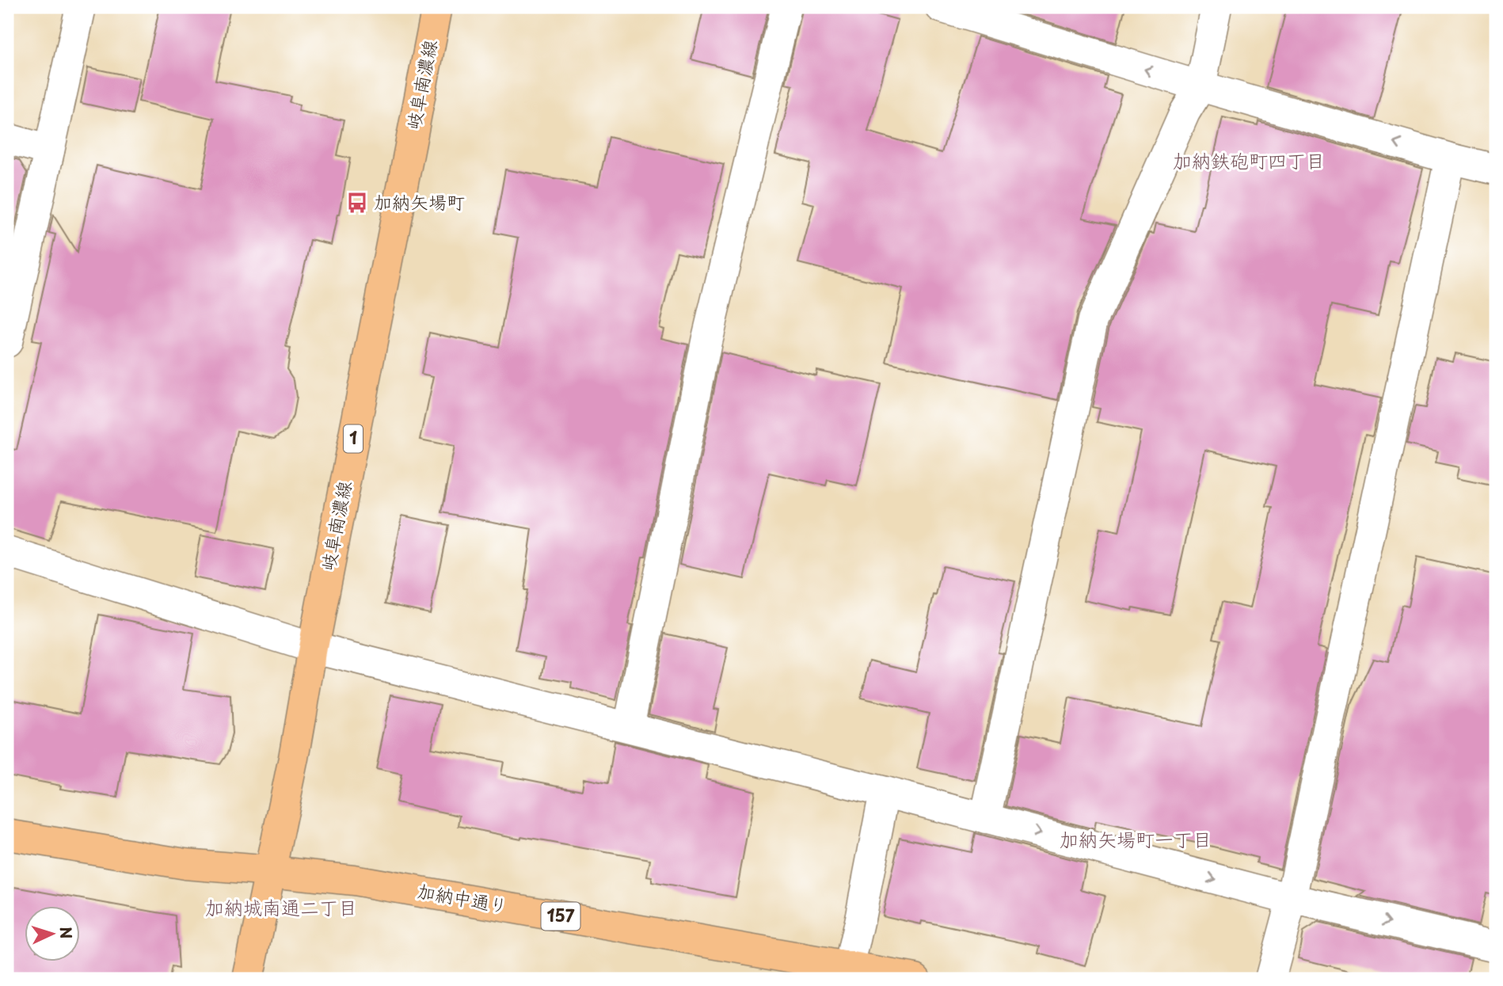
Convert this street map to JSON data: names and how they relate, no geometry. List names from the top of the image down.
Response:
{
  "streets": {
    "main road": [
      "岐阜南濃線",
      "1",
      "加納中通り",
      "157"
    ]
  },
  "crossings": [
    ["岐阜南濃線", "加納中通り"]
  ],
  "districts": ["加納鉄砲町四丁目", "加納矢場町一丁目", "加納城南通二丁目"],
  "places": {
    "bus stop": ["加納矢場町"]
  },
  "north": "right"
}
